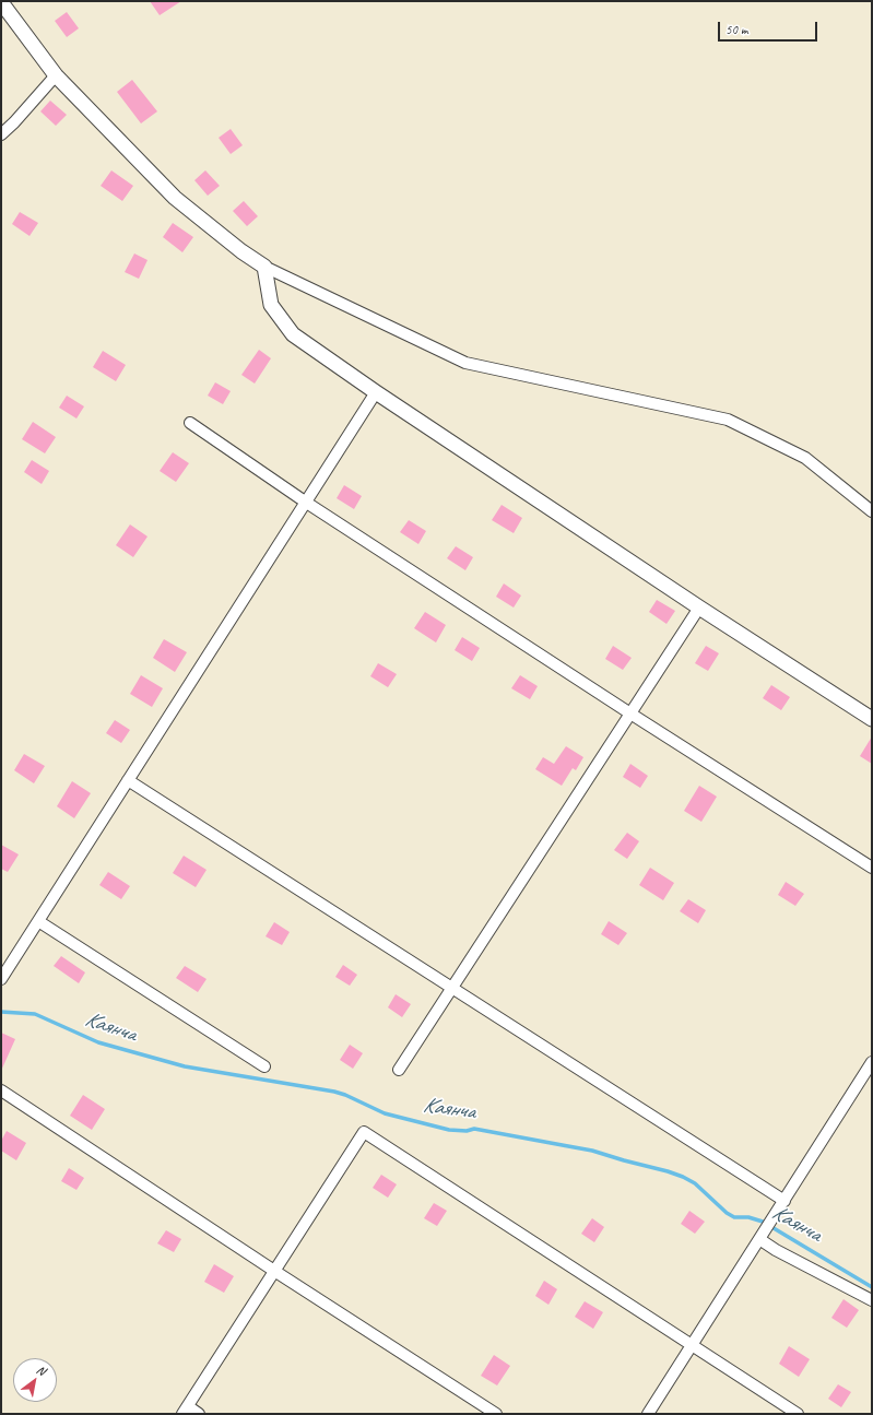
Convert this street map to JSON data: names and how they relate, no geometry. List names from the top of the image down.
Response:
{
  "water": ["Каянча"],
  "scale_bar": "50 m",
  "north": "top right"
}
